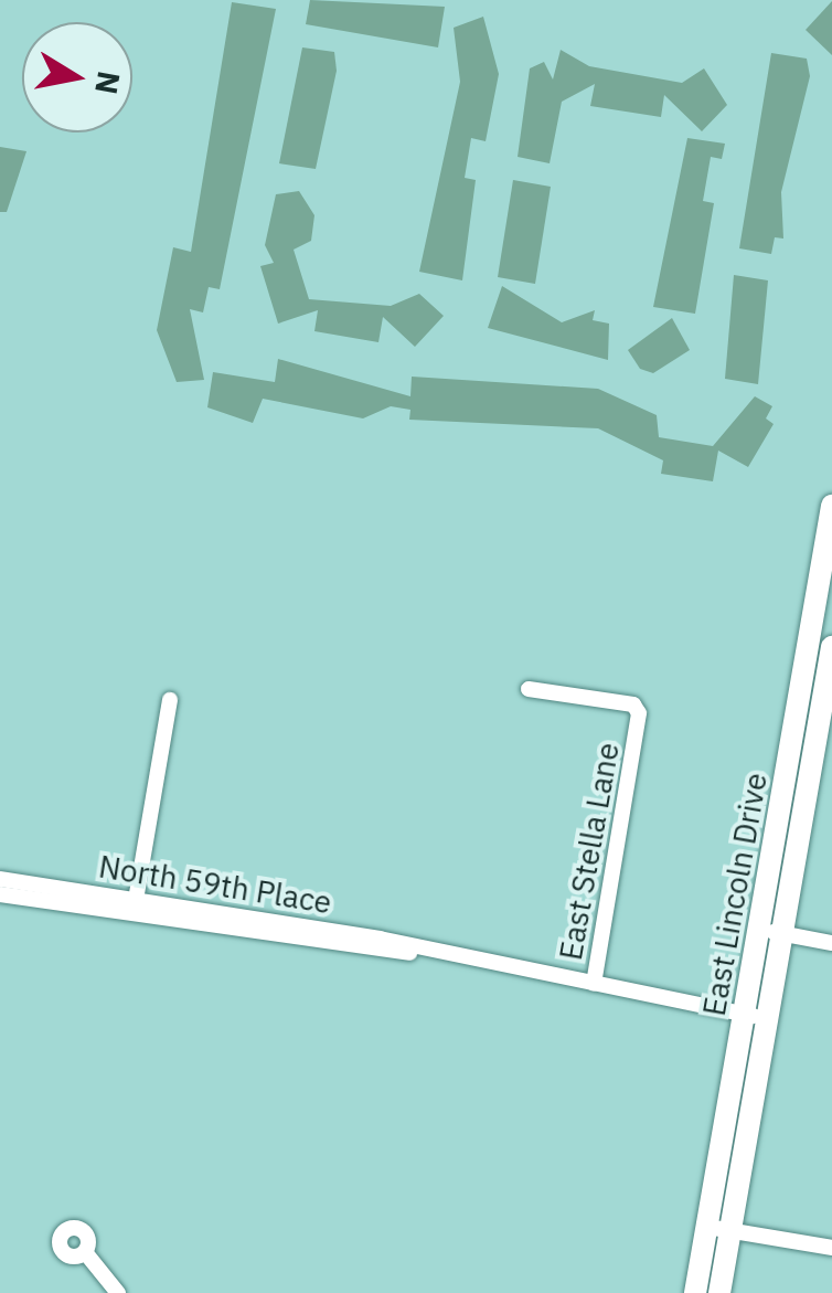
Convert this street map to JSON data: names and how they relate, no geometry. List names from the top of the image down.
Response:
{
  "streets": {
    "main road": ["East Lincoln Drive"],
    "street": ["East Stella Lane", "North 59th Place"]
  },
  "crossings": [
    ["East Stella Lane", "North 59th Place"],
    ["North 59th Place", "East Lincoln Drive"]
  ],
  "north": "right"
}
